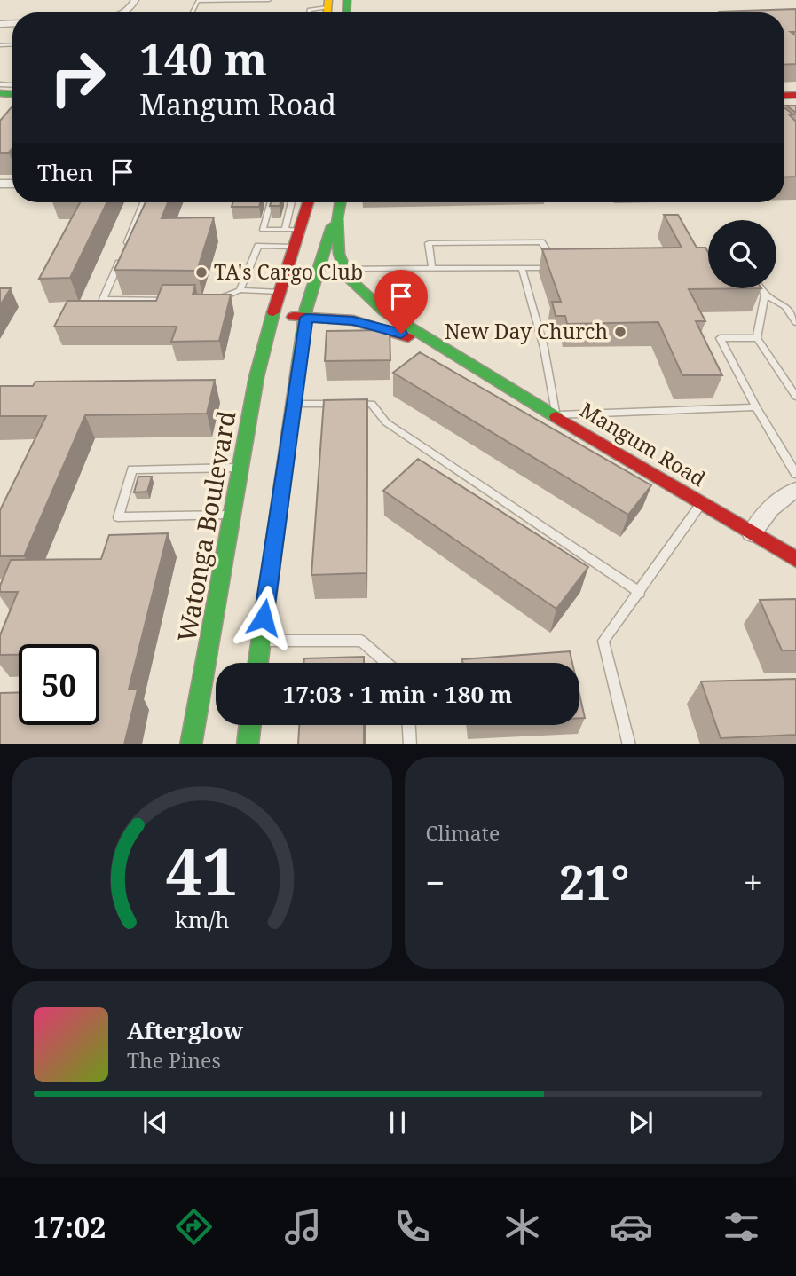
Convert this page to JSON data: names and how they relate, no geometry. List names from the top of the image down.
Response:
{
  "streets": {
    "main road": ["Mangum Road", "Watonga Boulevard"]
  },
  "crossings": [
    ["Mangum Road", "Watonga Boulevard"]
  ],
  "places": ["TA's Cargo Club", "New Day Church"],
  "page": {
    "turn": ["140 m", "Mangum Road"],
    "then": "Then",
    "limit": "50",
    "trip": "17:03 · 1 min · 180 m",
    "tile": "Climate",
    "heat": ["−", "21°", "+"],
    "song": ["Afterglow", "The Pines"],
    "tabs": "17:02",
    "gauge": ["41", "km/h"]
  }
}
